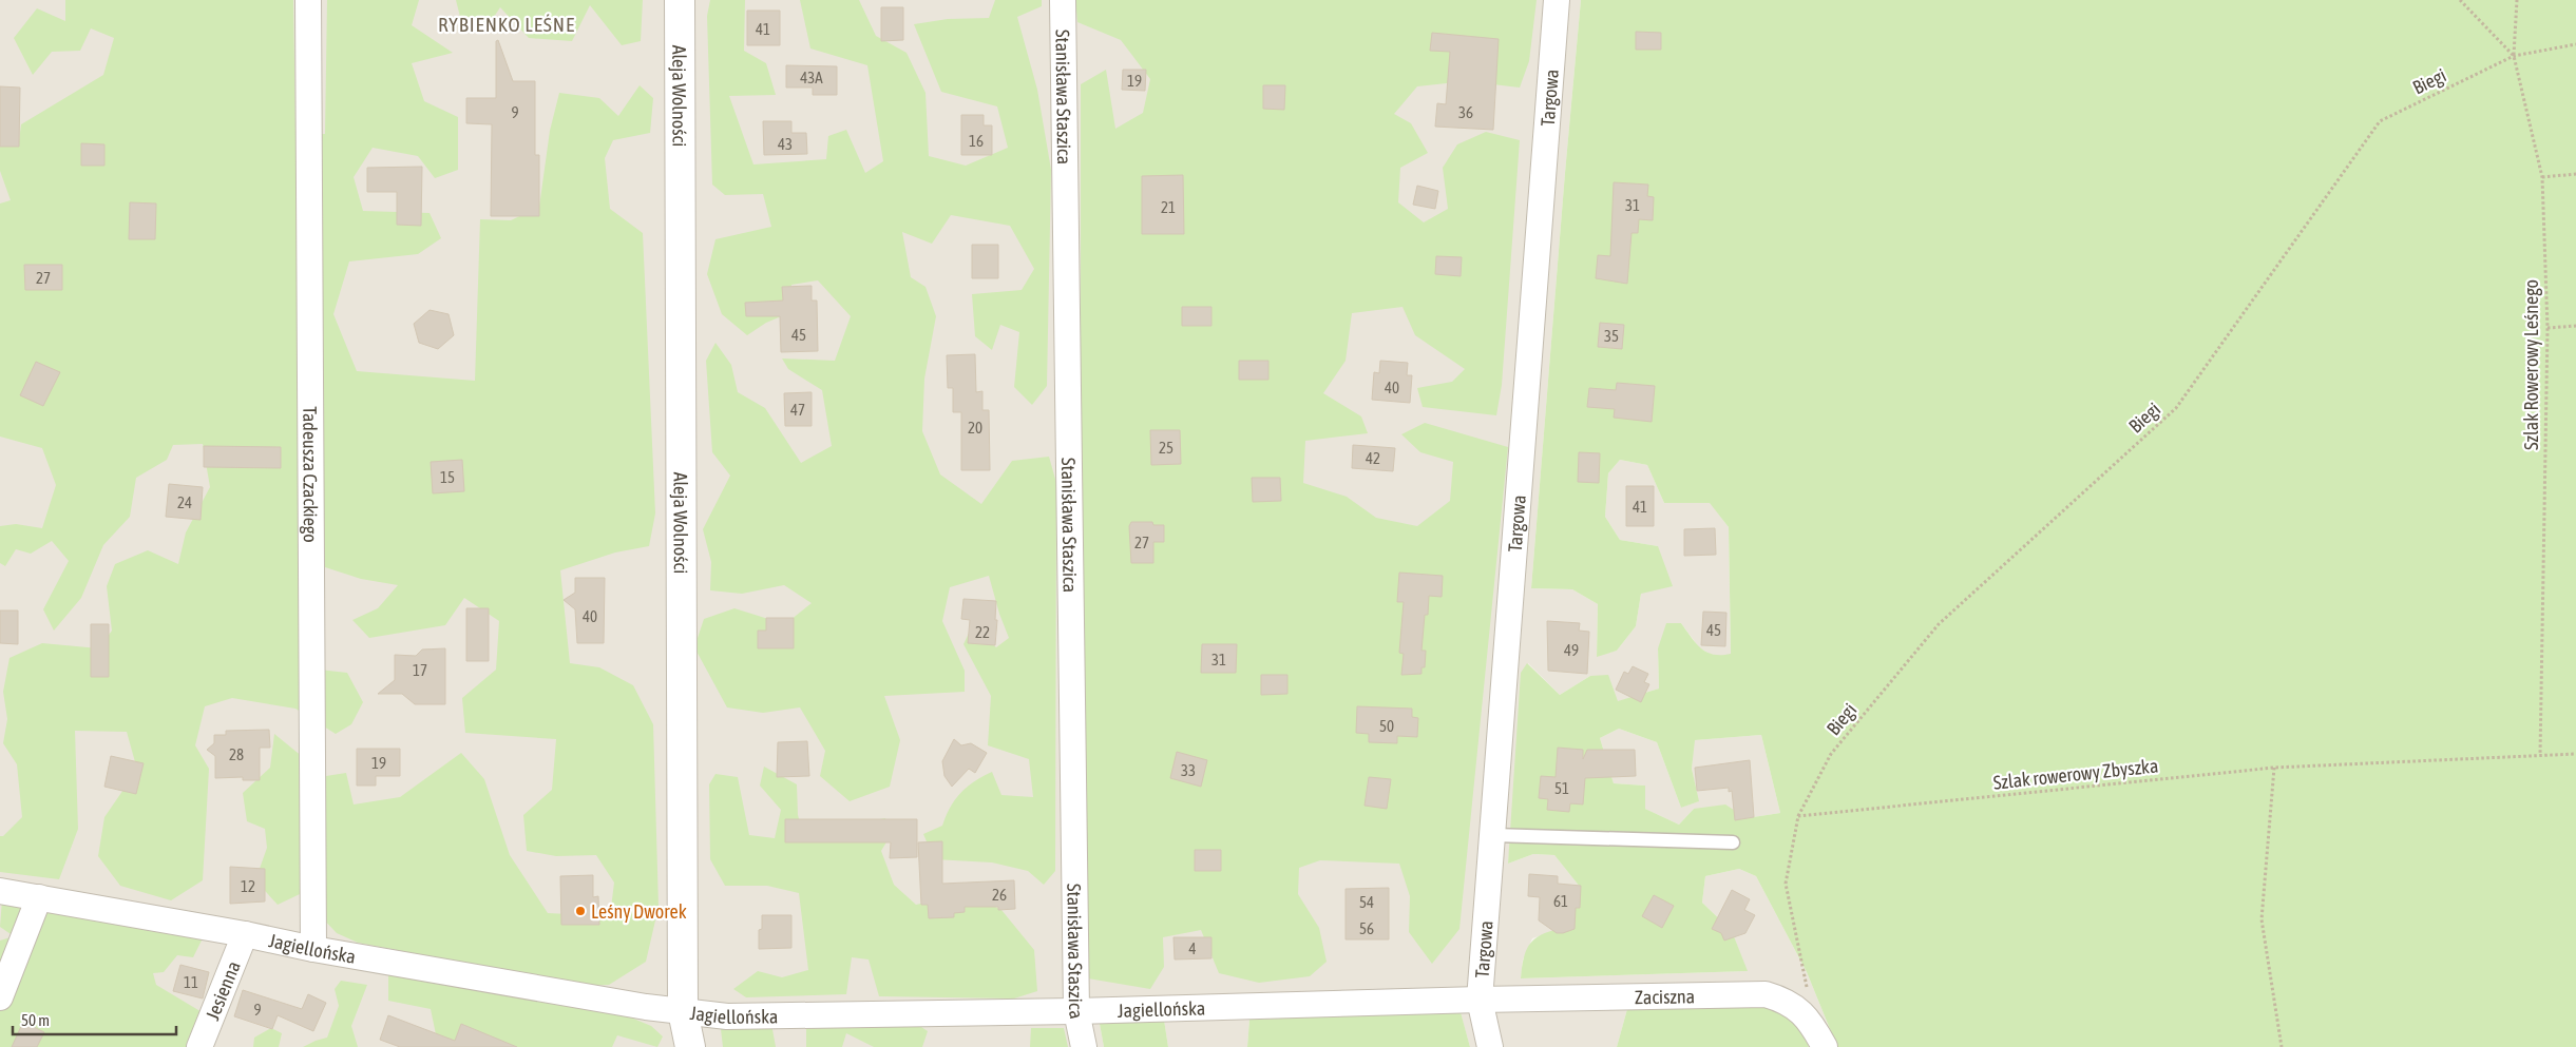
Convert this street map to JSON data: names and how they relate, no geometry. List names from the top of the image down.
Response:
{
  "streets": {
    "street": [
      "Aleja Wolności",
      "Stanisława Staszica",
      "Targowa",
      "Tadeusza Czackiego",
      "Jagiellońska",
      "Jesienna",
      "Zaciszna"
    ],
    "path": ["Biegi", "Szlak Rowerowy Leśnego", "Szlak rowerowy Zbyszka"]
  },
  "crossings": [
    ["Biegi", "Szlak Rowerowy Leśnego"],
    ["Biegi", "Szlak rowerowy Zbyszka"],
    ["Aleja Wolności", "Jagiellońska"],
    ["Stanisława Staszica", "Jagiellońska"],
    ["Targowa", "Jagiellońska"],
    ["Targowa", "Zaciszna"],
    ["Szlak Rowerowy Leśnego", "Szlak rowerowy Zbyszka"],
    ["Tadeusza Czackiego", "Jagiellońska"],
    ["Jagiellońska", "Jesienna"],
    ["Jagiellońska", "Zaciszna"]
  ],
  "districts": ["RYBIENKO LEŚNE"],
  "places": ["Leśny Dworek"],
  "house_numbers": [
    "41",
    "43A",
    "19",
    "9",
    "36",
    "16",
    "43",
    "31",
    "21",
    "27",
    "45",
    "35",
    "40",
    "47",
    "20",
    "25",
    "42",
    "15",
    "24",
    "41",
    "27",
    "40",
    "45",
    "22",
    "49",
    "31",
    "17",
    "50",
    "28",
    "19",
    "33",
    "51",
    "12",
    "26",
    "61",
    "54",
    "56",
    "4",
    "11",
    "9"
  ],
  "scale_bar": "50 m"
}
